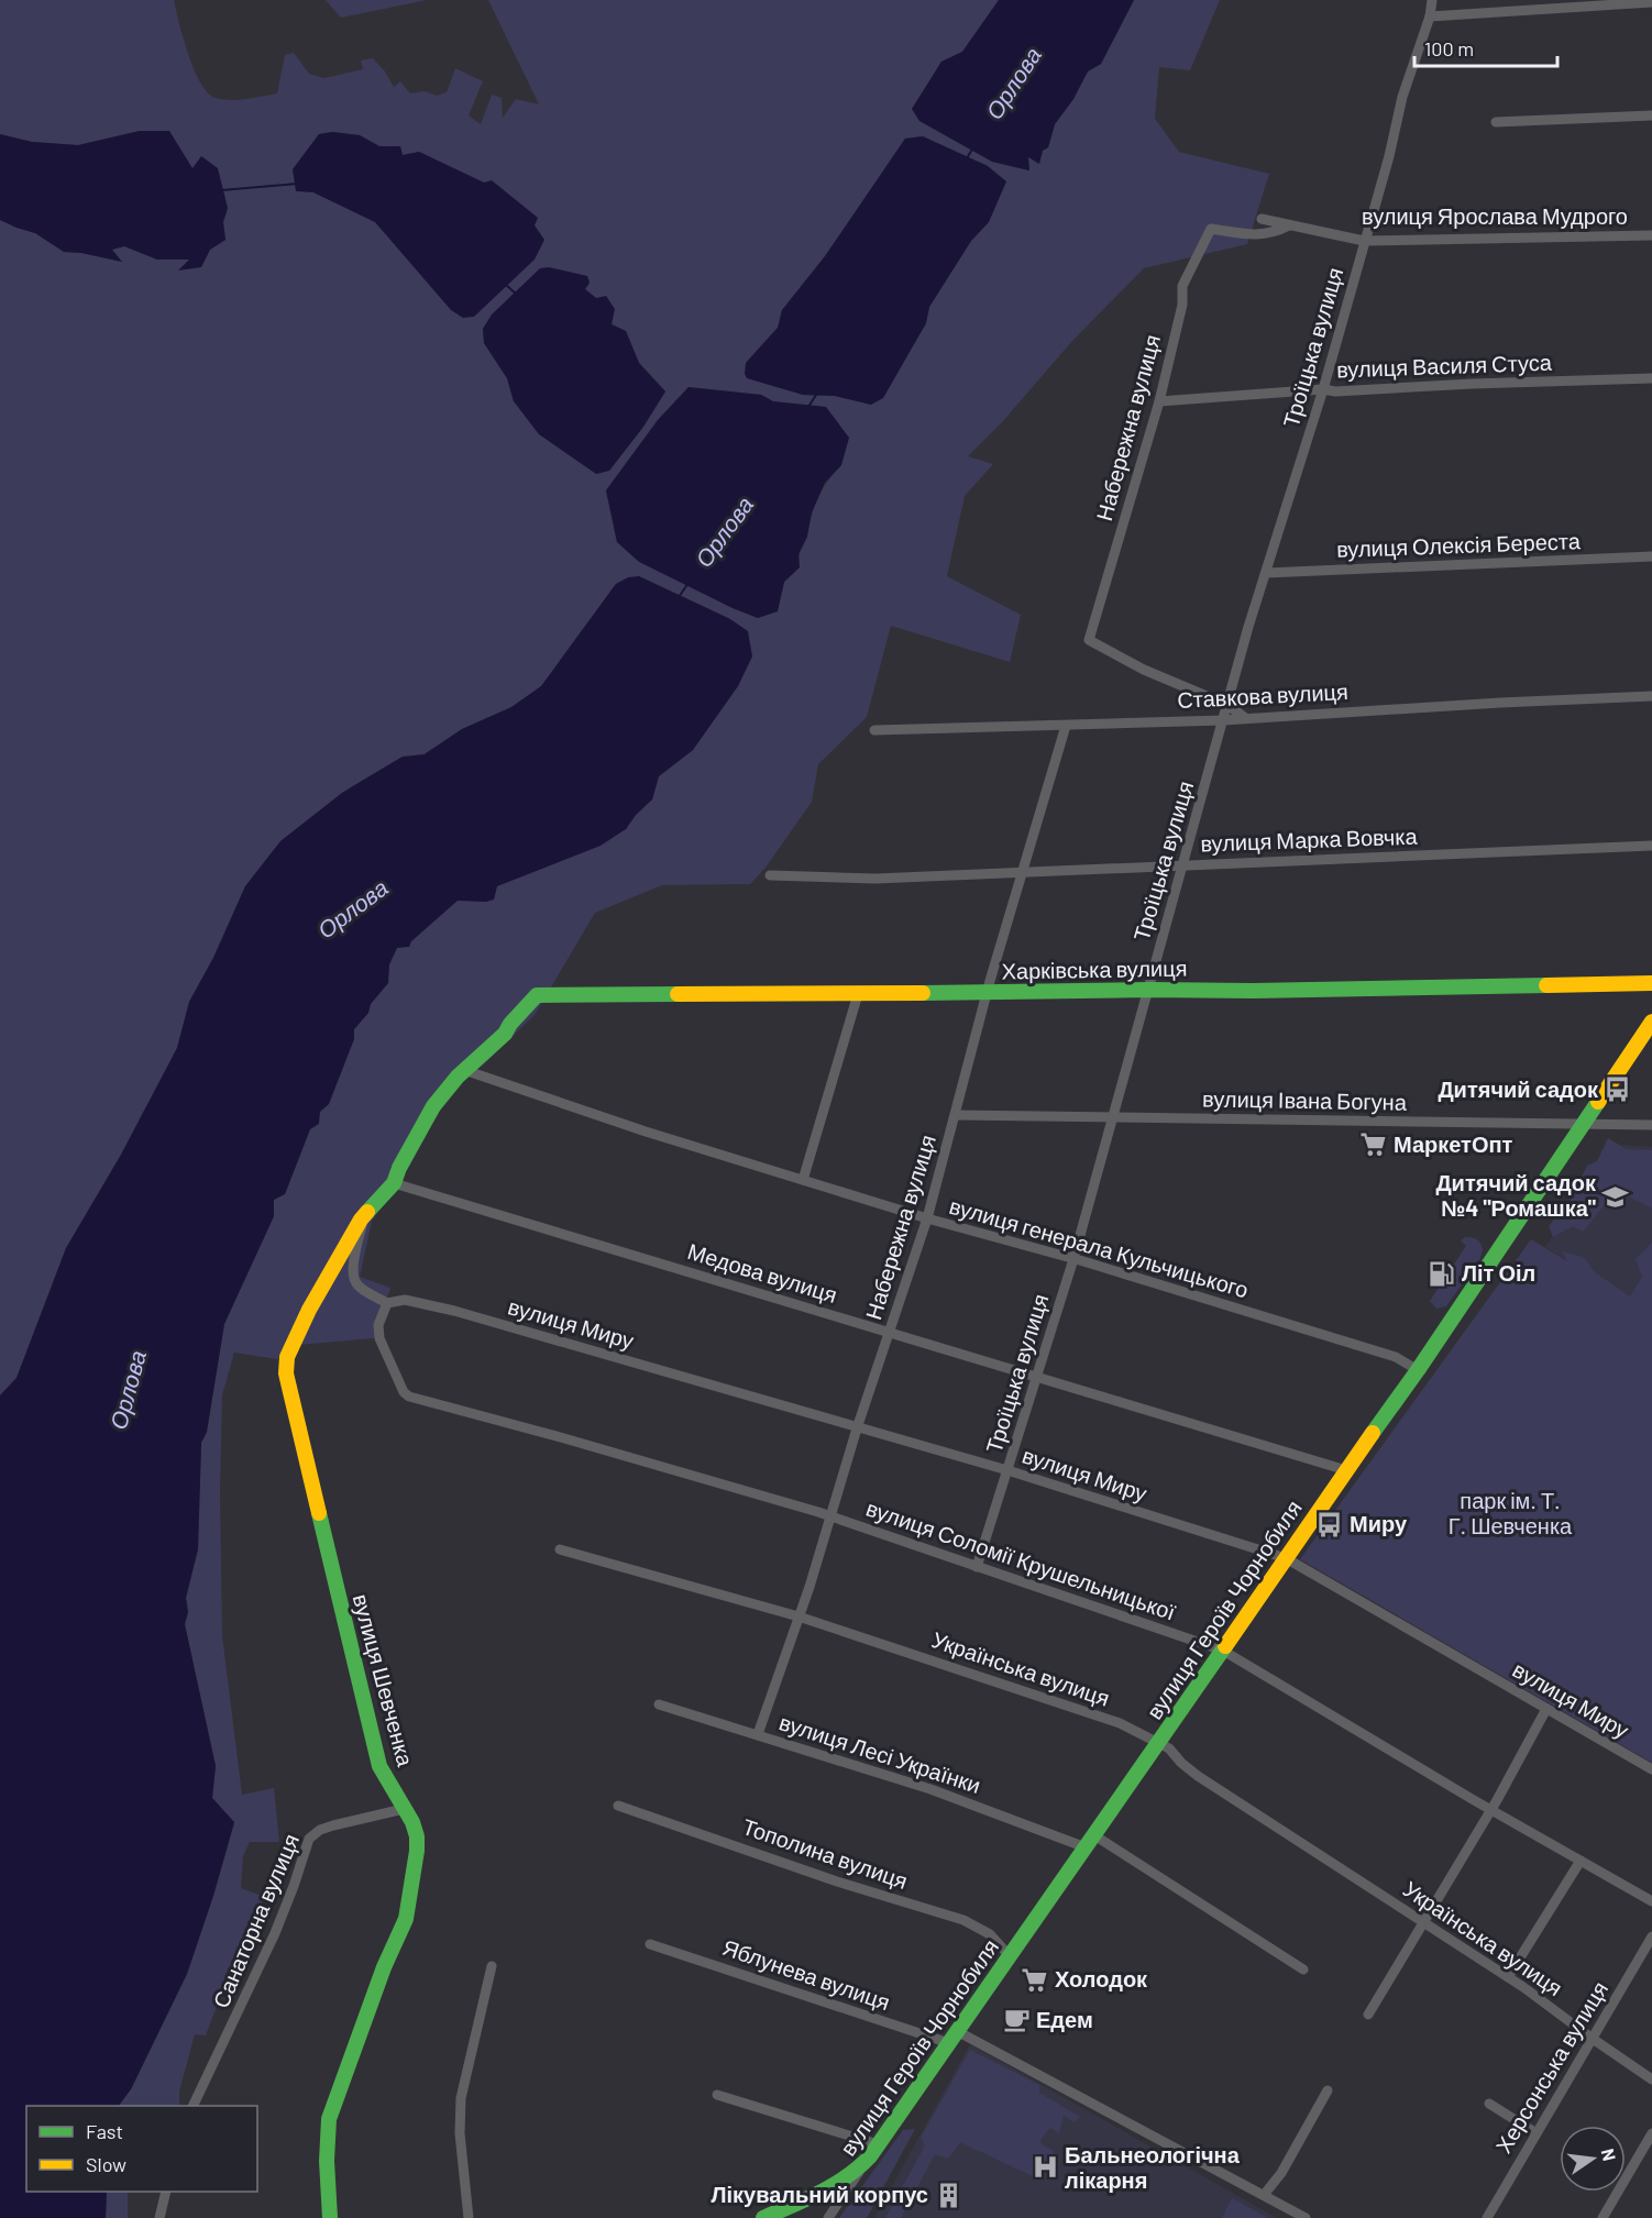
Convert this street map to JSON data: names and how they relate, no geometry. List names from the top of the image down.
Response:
{
  "streets": {
    "street": [
      "вулиця Ярослава Мудрого",
      "Троїцька вулиця",
      "вулиця Василя Стуса",
      "Набережна вулиця",
      "вулиця Олексія Береста",
      "Ставкова вулиця",
      "вулиця Марка Вовчка",
      "Харківська вулиця",
      "вулиця Івана Богуна",
      "вулиця генерала Кульчицького",
      "Медова вулиця",
      "вулиця Миру",
      "вулиця Соломії Крушельницької",
      "вулиця Героїв Чорнобиля",
      "Українська вулиця",
      "вулиця Шевченка",
      "вулиця Лесі Українки",
      "Тополина вулиця",
      "Санаторна вулиця",
      "Яблунева вулиця",
      "Херсонська вулиця"
    ]
  },
  "crossings": [
    ["вулиця Ярослава Мудрого", "Троїцька вулиця"],
    ["вулиця Ярослава Мудрого", "Набережна вулиця"],
    ["Троїцька вулиця", "вулиця Василя Стуса"],
    ["Троїцька вулиця", "Набережна вулиця"],
    ["Троїцька вулиця", "вулиця Олексія Береста"],
    ["Троїцька вулиця", "Ставкова вулиця"],
    ["Троїцька вулиця", "вулиця Марка Вовчка"],
    ["Троїцька вулиця", "Харківська вулиця"],
    ["Троїцька вулиця", "вулиця Івана Богуна"],
    ["Троїцька вулиця", "вулиця генерала Кульчицького"],
    ["Троїцька вулиця", "Медова вулиця"],
    ["Троїцька вулиця", "вулиця Миру"],
    ["Троїцька вулиця", "вулиця Соломії Крушельницької"],
    ["вулиця Василя Стуса", "Набережна вулиця"],
    ["Набережна вулиця", "Ставкова вулиця"],
    ["Набережна вулиця", "вулиця Марка Вовчка"],
    ["Набережна вулиця", "Харківська вулиця"],
    ["Набережна вулиця", "вулиця Івана Богуна"],
    ["Набережна вулиця", "вулиця генерала Кульчицького"],
    ["Набережна вулиця", "Медова вулиця"],
    ["Набережна вулиця", "вулиця Миру"],
    ["Набережна вулиця", "вулиця Соломії Крушельницької"],
    ["Набережна вулиця", "Українська вулиця"],
    ["Набережна вулиця", "вулиця Лесі Українки"],
    ["Харківська вулиця", "вулиця генерала Кульчицького"],
    ["вулиця Івана Богуна", "вулиця Героїв Чорнобиля"],
    ["вулиця генерала Кульчицького", "вулиця Героїв Чорнобиля"],
    ["Медова вулиця", "вулиця Героїв Чорнобиля"],
    ["вулиця Миру", "вулиця Соломії Крушельницької"],
    ["вулиця Миру", "вулиця Героїв Чорнобиля"],
    ["вулиця Соломії Крушельницької", "вулиця Героїв Чорнобиля"],
    ["вулиця Героїв Чорнобиля", "Українська вулиця"],
    ["вулиця Героїв Чорнобиля", "вулиця Лесі Українки"],
    ["вулиця Героїв Чорнобиля", "Тополина вулиця"],
    ["вулиця Героїв Чорнобиля", "Яблунева вулиця"],
    ["Українська вулиця", "Херсонська вулиця"],
    ["вулиця Шевченка", "Санаторна вулиця"]
  ],
  "water": ["Орлова"],
  "parks": ["парк ім. Т. Г. Шевченка"],
  "places": {
    "bus stop": ["Дитячий садок", "Миру"],
    "supermarket": ["МаркетОпт", "Холодок"],
    "school or university": ["Дитячий садок №4 \"Ромашка\""],
    "fuel station": ["Літ Оіл"],
    "cafe": ["Едем"],
    "hospital": ["Бальнеологічна лікарня"],
    "building": ["Лікувальний корпус"]
  },
  "legend": ["Fast", "Slow"],
  "scale_bar": "100 m",
  "north": "right"
}
